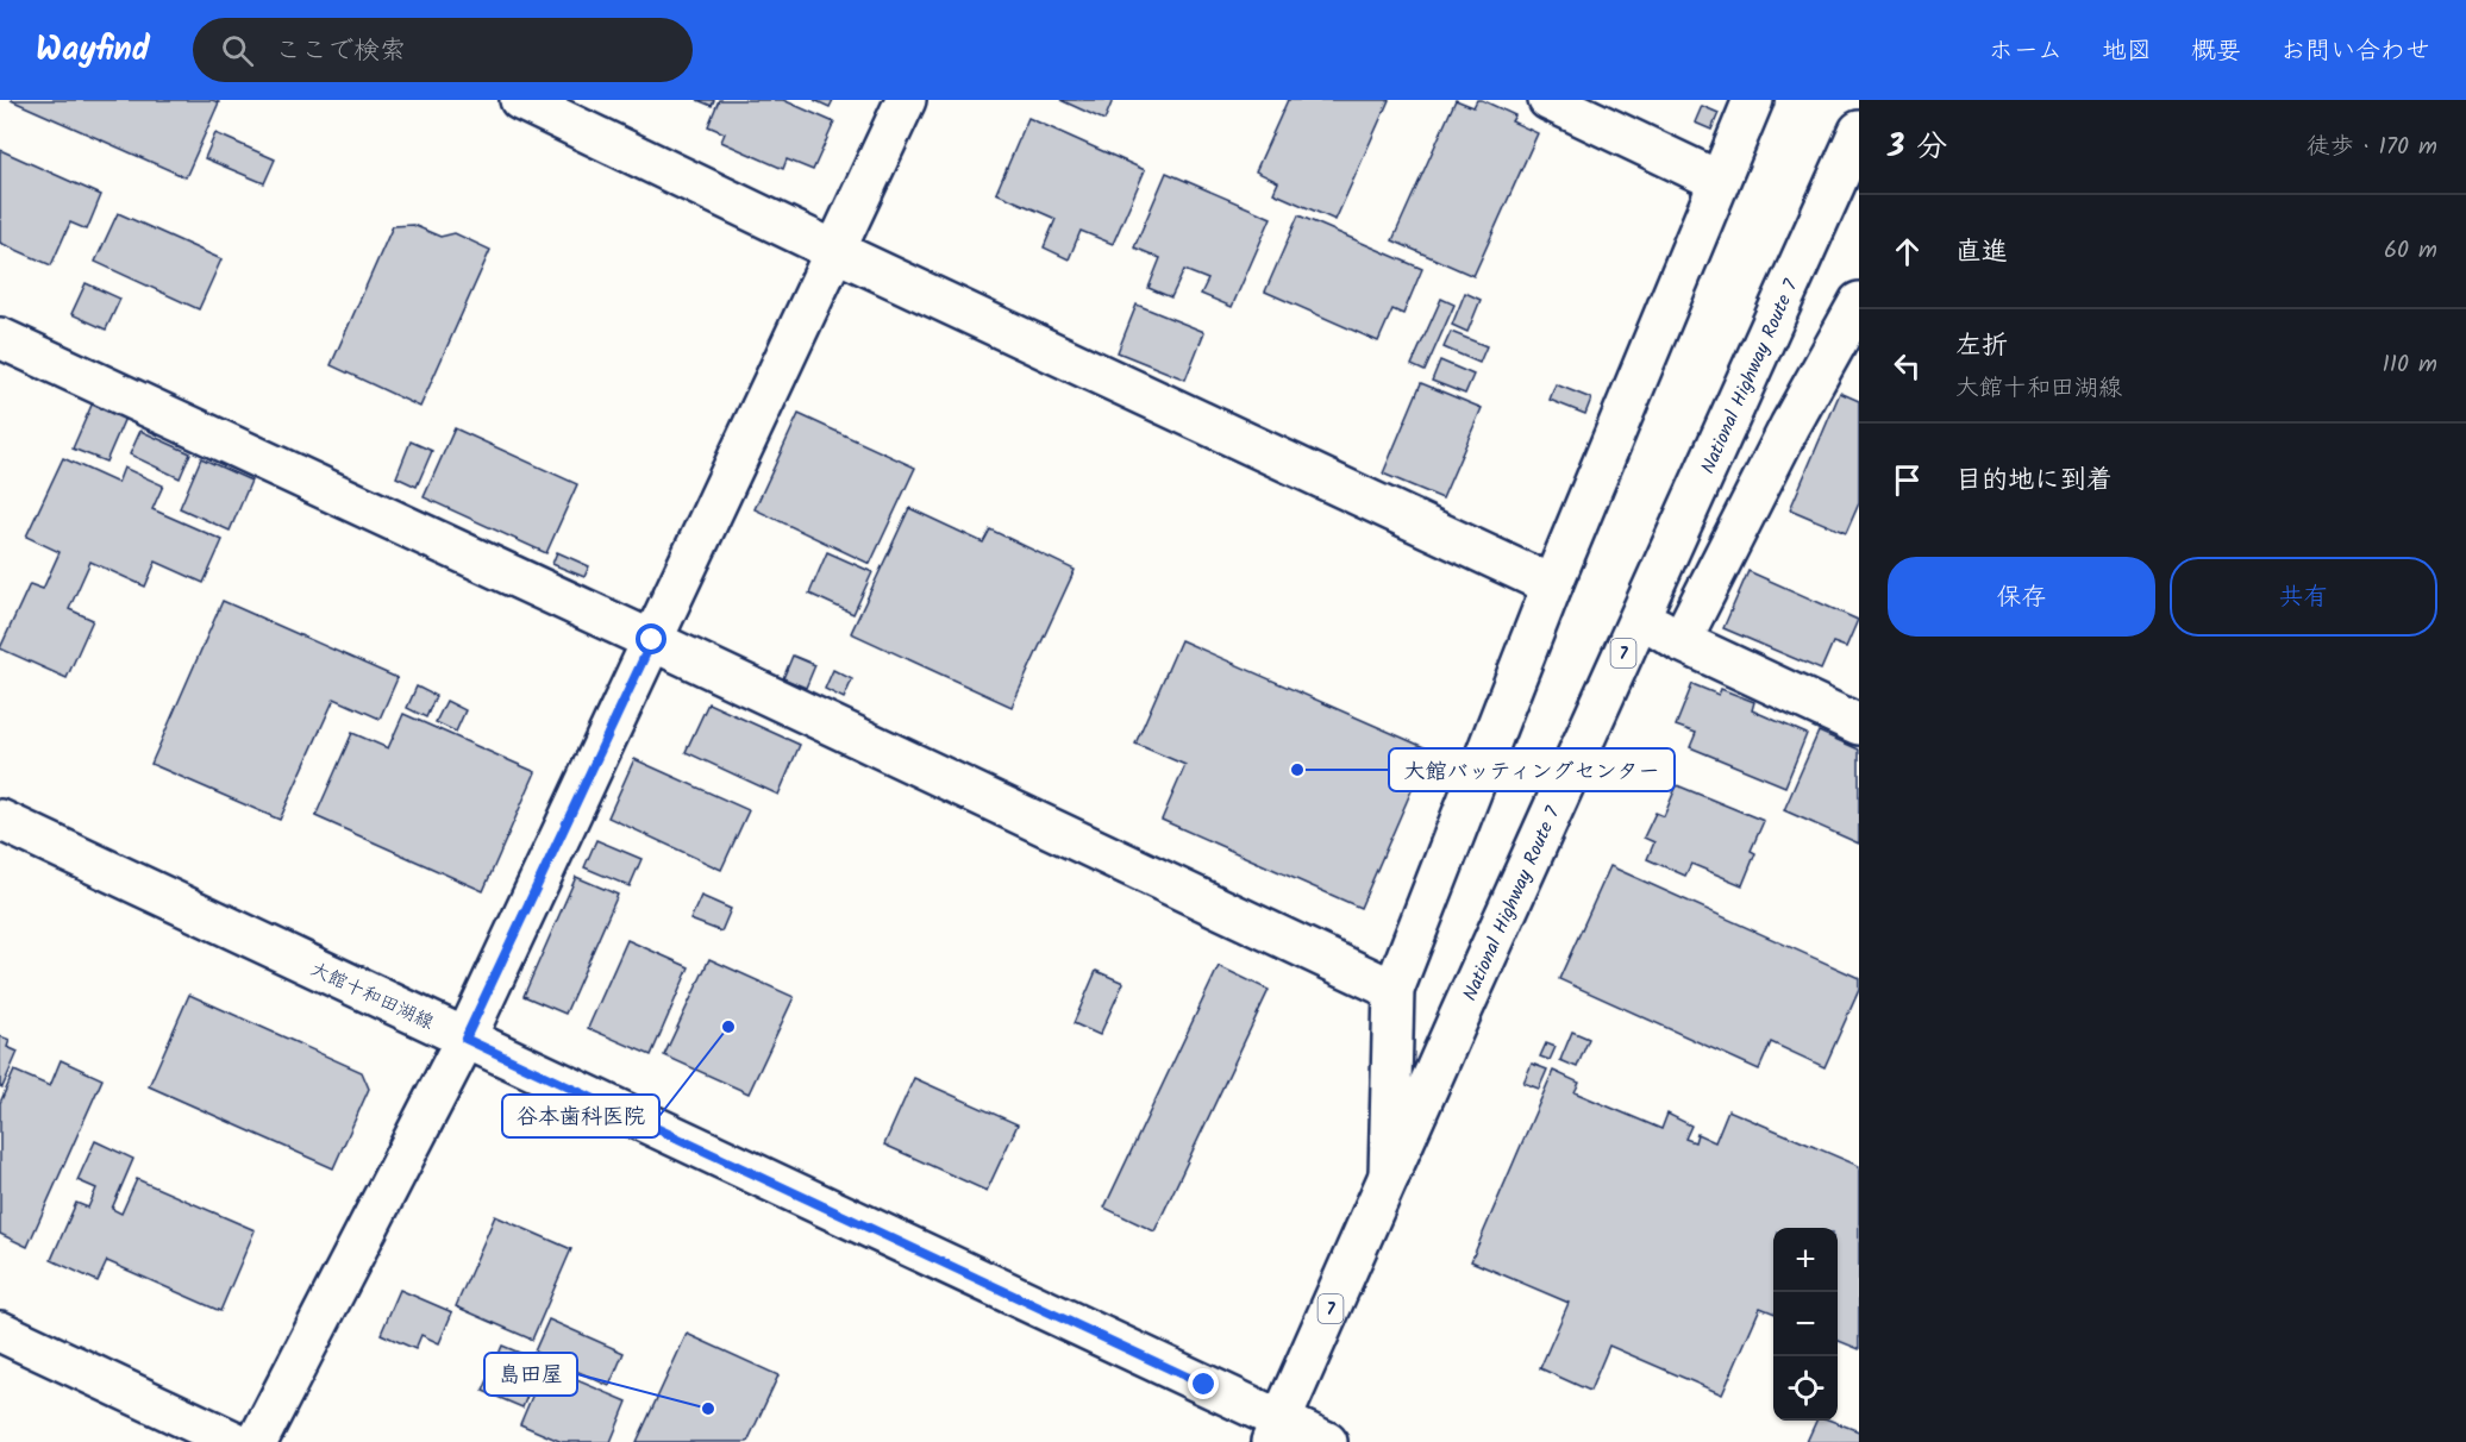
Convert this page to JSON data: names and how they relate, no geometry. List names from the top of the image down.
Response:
{
  "streets": {
    "main road": ["National Highway Route 7", "7", "大館十和田湖線"]
  },
  "crossings": [
    ["National Highway Route 7", "大館十和田湖線"]
  ],
  "places": ["大館バッティングセンター", "谷本歯科医院", "島田屋"],
  "page": {
    "header": "Wayfind",
    "search": "ここで検索",
    "nav": [
      "ホーム",
      "地図",
      "概要",
      "お問い合わせ"
    ],
    "heading": ["3 分", "徒歩 · 170 m"],
    "list": [
      ["直進", "60 m"],
      ["左折", "大館十和田湖線", "110 m"],
      "目的地に到着"
    ],
    "buttons": ["保存", "共有"],
    "map_buttons": ["+", "−"]
  }
}
